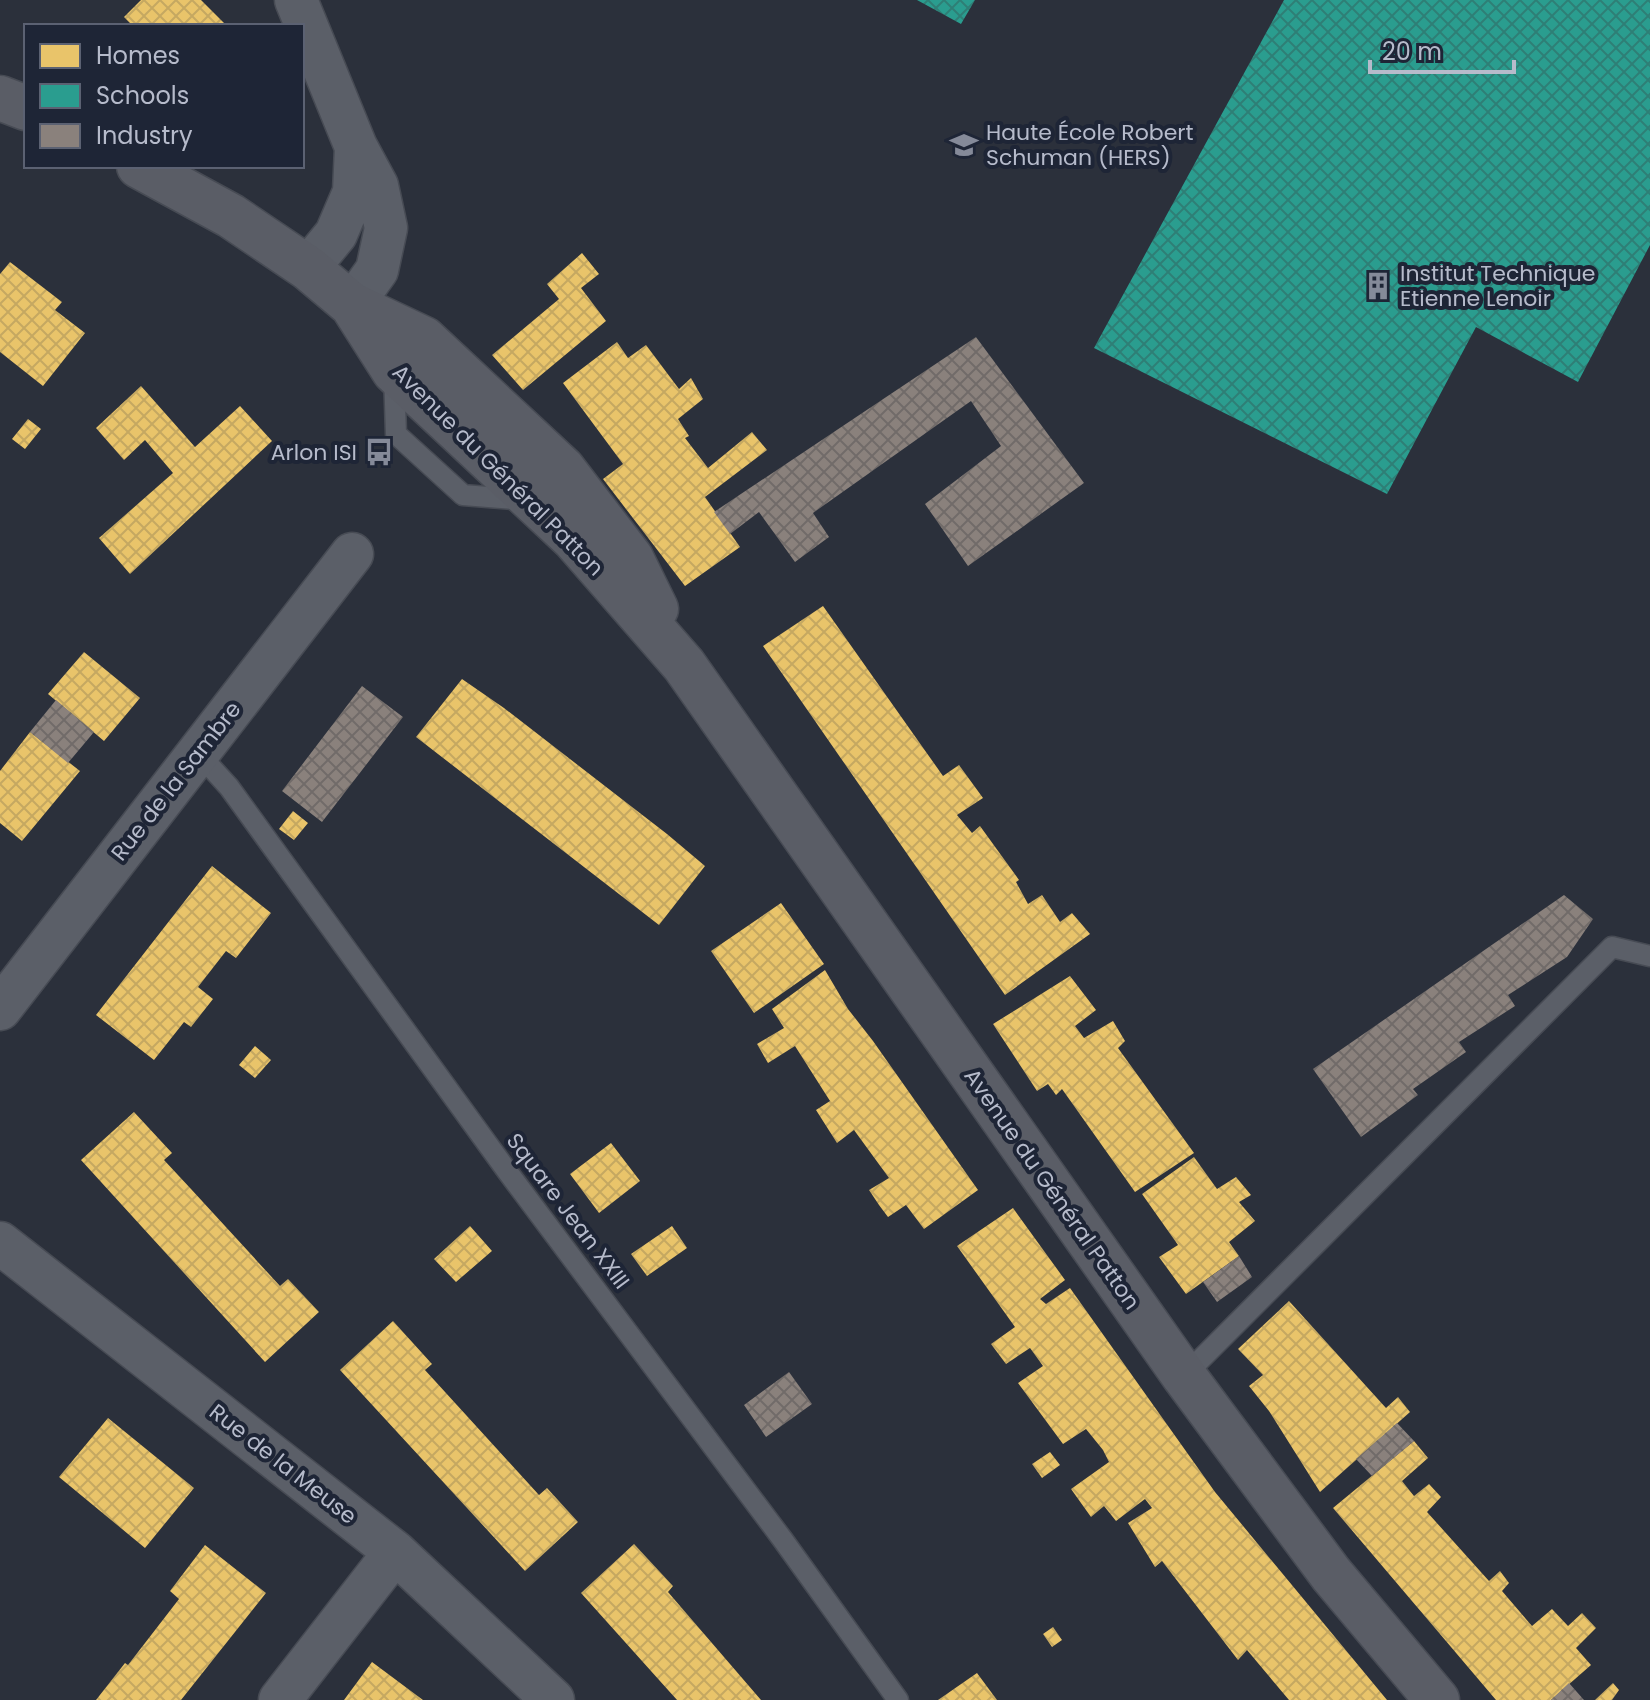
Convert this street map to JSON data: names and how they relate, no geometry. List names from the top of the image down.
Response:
{
  "streets": {
    "main road": ["Avenue du Général Patton"],
    "street": ["Rue de la Sambre", "Rue de la Meuse"],
    "lane": ["Square Jean XXIII"]
  },
  "crossings": [
    ["Rue de la Sambre", "Square Jean XXIII"]
  ],
  "places": {
    "school or university": ["Haute École Robert Schuman (HERS)"],
    "building": ["Institut Technique Etienne Lenoir"],
    "bus stop": ["Arlon ISI"]
  },
  "legend": ["Homes", "Schools", "Industry"],
  "scale_bar": "20 m"
}
